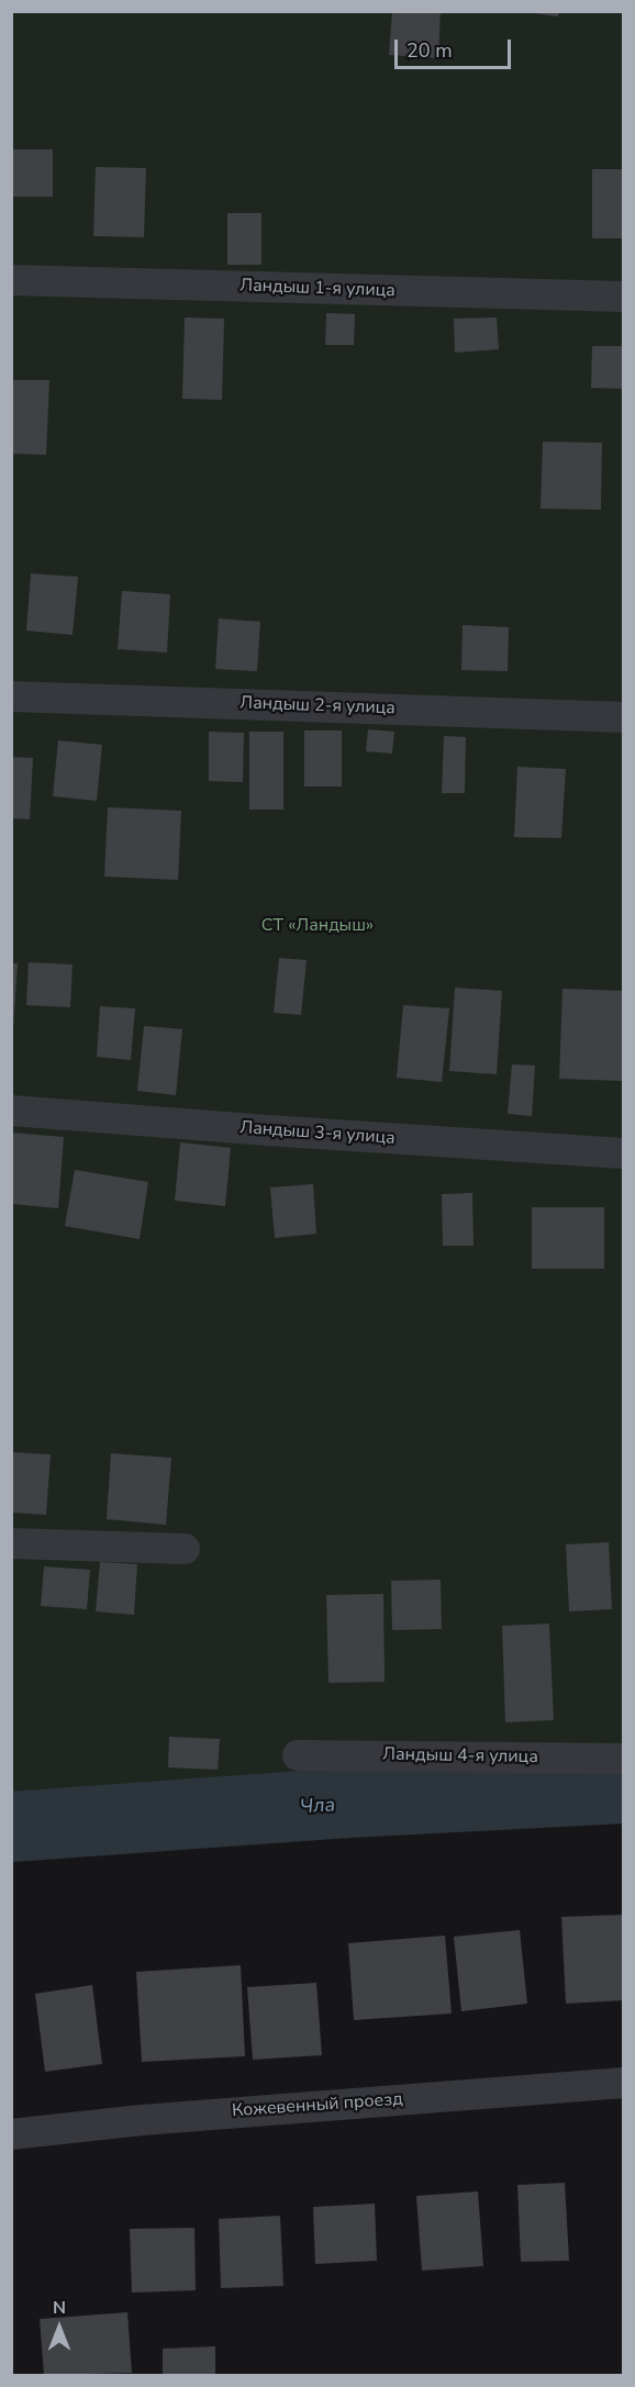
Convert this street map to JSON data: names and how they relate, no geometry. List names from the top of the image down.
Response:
{
  "streets": {
    "street": [
      "Ландыш 1-я улица",
      "Ландыш 2-я улица",
      "Ландыш 3-я улица",
      "Ландыш 4-я улица",
      "Кожевенный проезд"
    ]
  },
  "water": ["Чла"],
  "parks": ["СТ «Ландыш»"],
  "scale_bar": "20 m",
  "north": "top"
}
